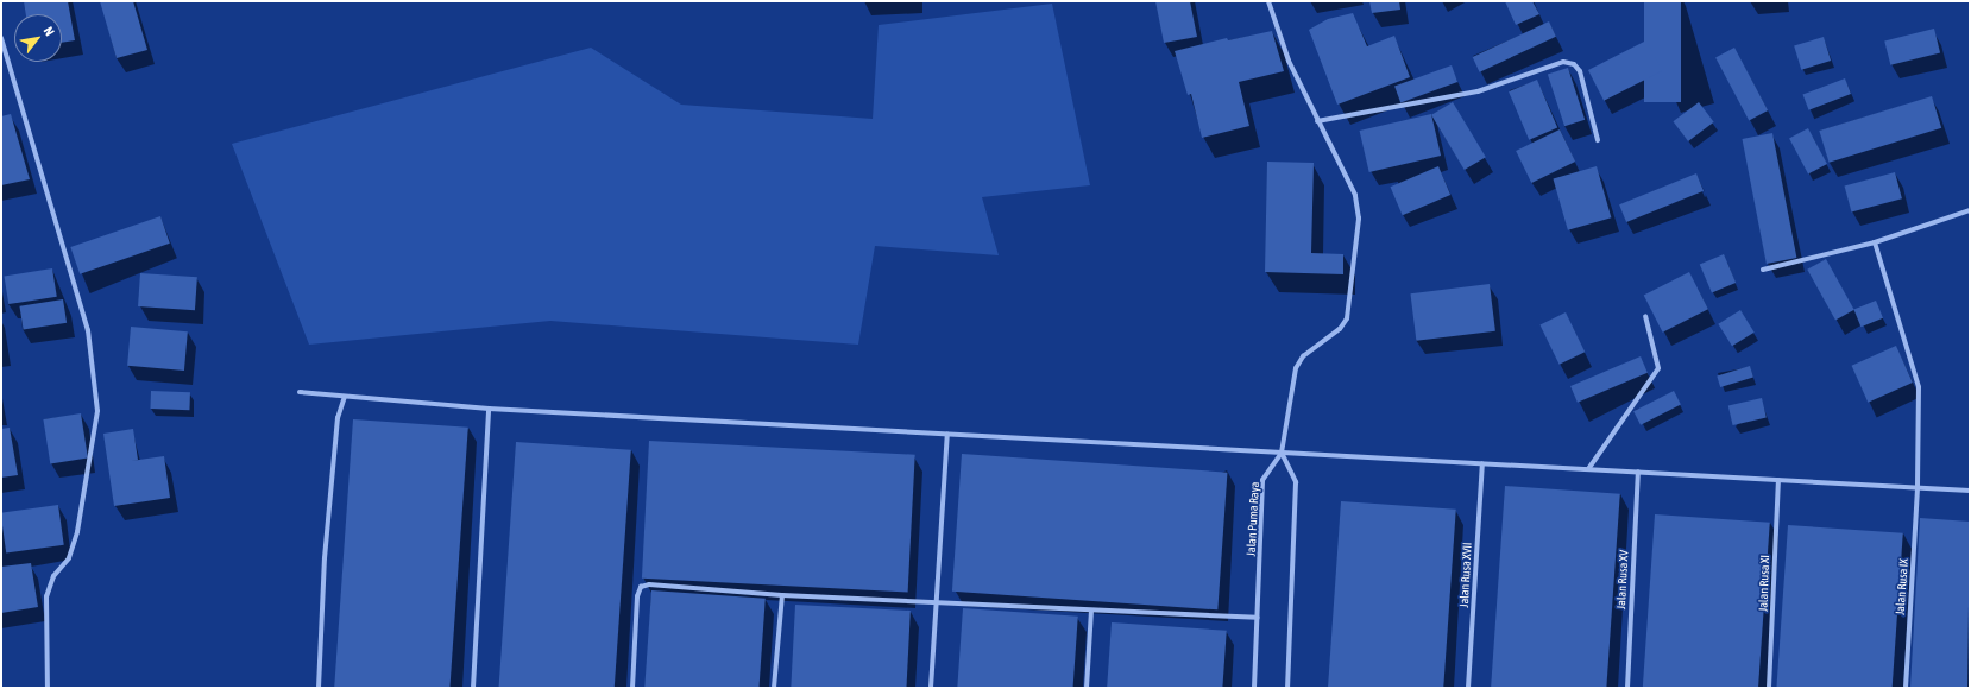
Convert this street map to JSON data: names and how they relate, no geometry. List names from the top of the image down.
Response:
{
  "streets": {
    "street": [
      "Jalan Puma Raya",
      "Jalan Rusa XVII",
      "Jalan Rusa XV",
      "Jalan Rusa XI",
      "Jalan Rusa IX"
    ]
  },
  "north": "top right"
}
